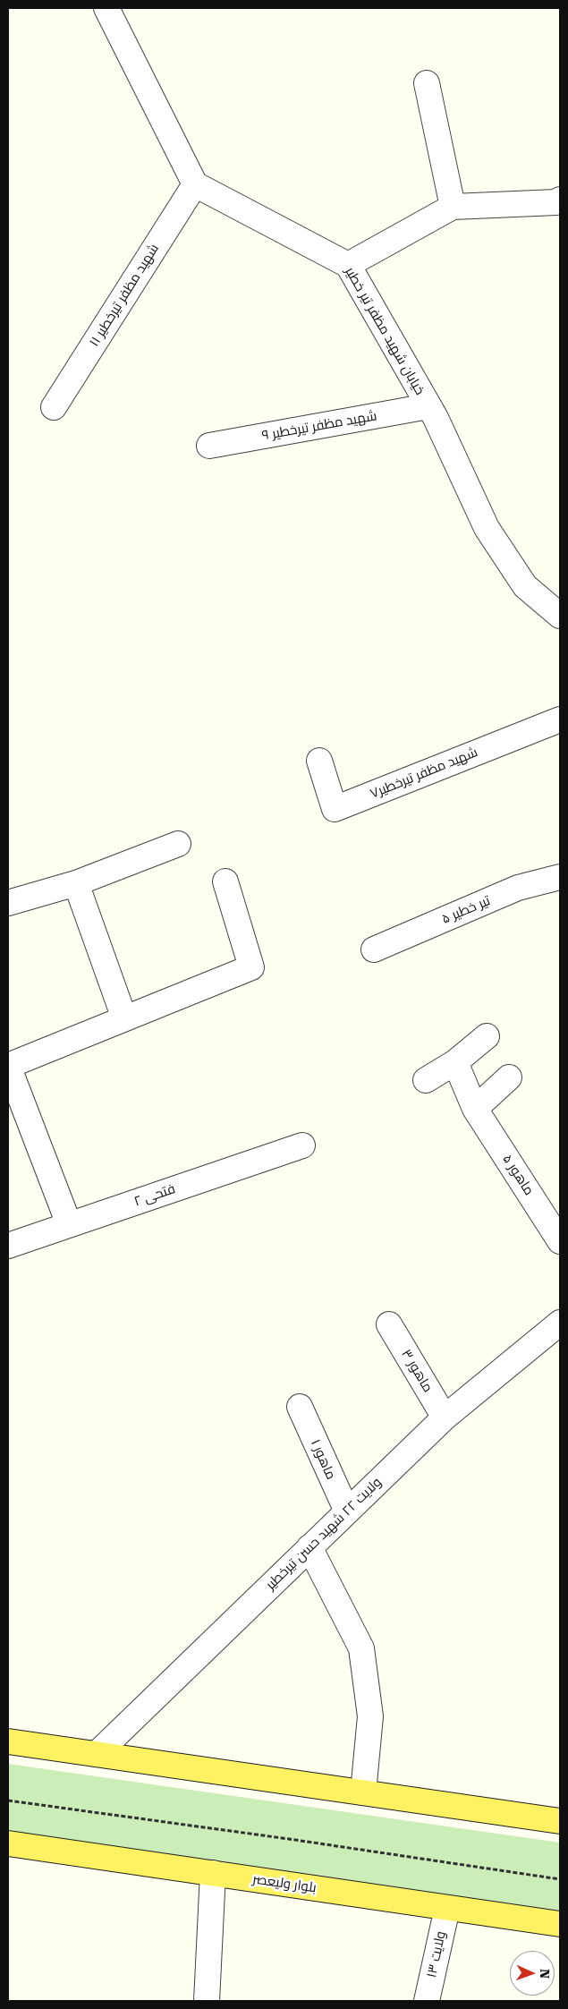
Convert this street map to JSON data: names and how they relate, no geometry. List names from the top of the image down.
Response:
{
  "streets": {
    "main road": ["بلوار ولیعصر"],
    "street": [
      "شهید مظفر تیرخطیر ۱۱",
      "خیابان شهید مظفر تیر خطیر",
      "شهید مظفر تیرخطیر ۹",
      "شهید مظفر تیرخطیر۷",
      "تیر خطیر ۵",
      "ماهور ۵",
      "فتحی ۲",
      "ماهور ۳",
      "ماهور ۱",
      "ولایت ۲۲ شهید حسن تیرخطیر",
      "ولایت ۱۳"
    ]
  },
  "crossings": [
    ["شهید مظفر تیرخطیر ۱۱", "خیابان شهید مظفر تیر خطیر"],
    ["خیابان شهید مظفر تیر خطیر", "شهید مظفر تیرخطیر ۹"],
    ["ماهور ۳", "ولایت ۲۲ شهید حسن تیرخطیر"],
    ["ماهور ۱", "ولایت ۲۲ شهید حسن تیرخطیر"],
    ["بلوار ولیعصر", "ولایت ۱۳"]
  ],
  "north": "right"
}
